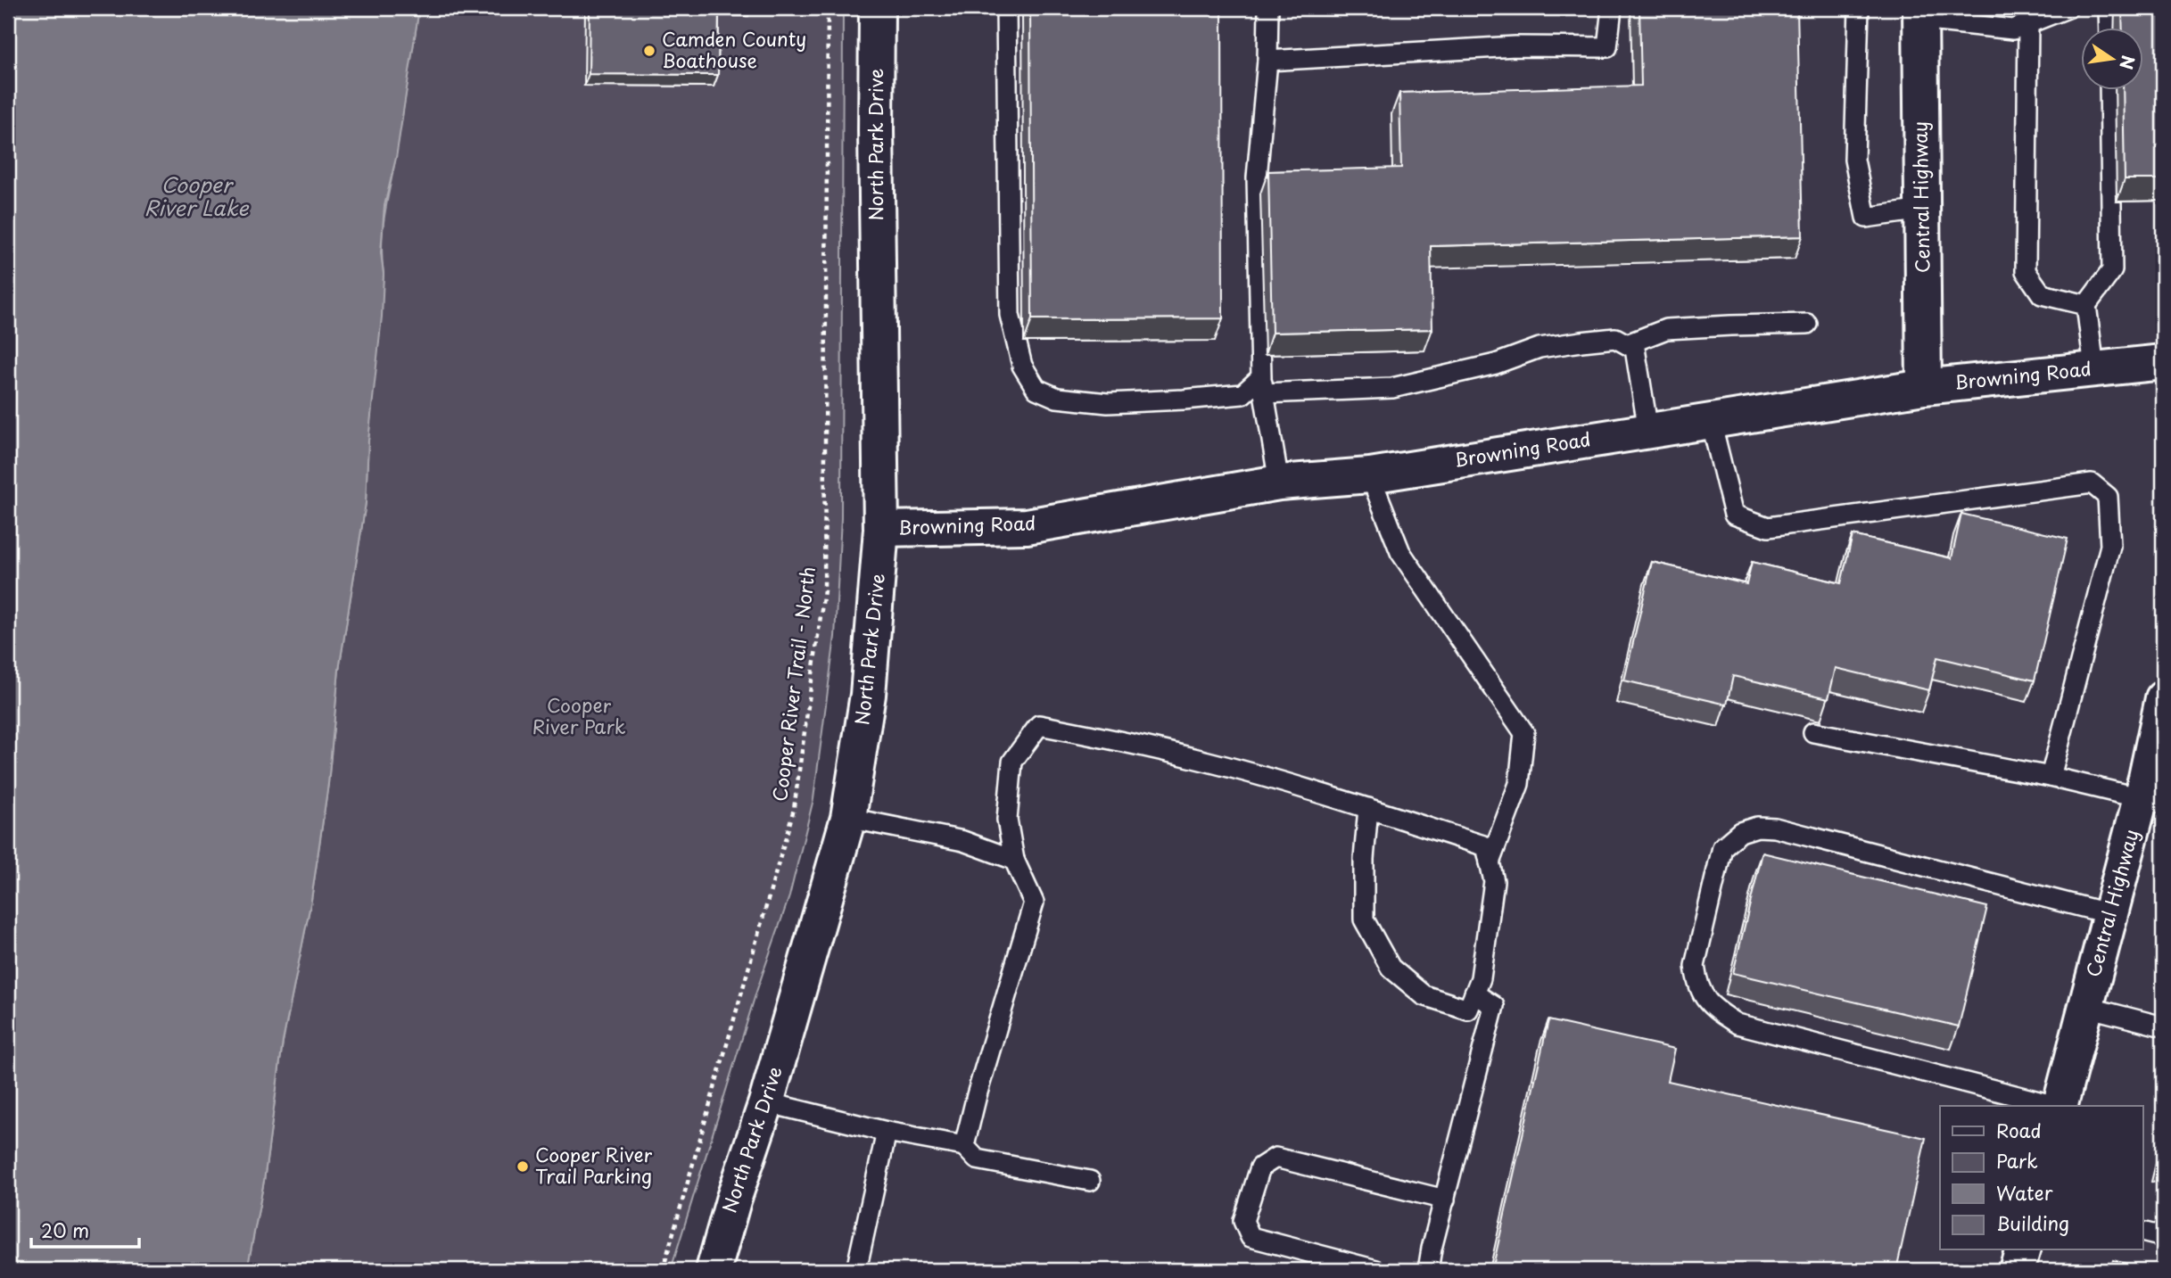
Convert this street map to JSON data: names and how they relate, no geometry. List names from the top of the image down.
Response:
{
  "streets": {
    "street": ["North Park Drive", "Central Highway", "Browning Road"],
    "path": ["Cooper River Trail - North"]
  },
  "crossings": [
    ["North Park Drive", "Browning Road"],
    ["Central Highway", "Browning Road"]
  ],
  "water": ["Cooper River Lake"],
  "parks": ["Cooper River Park"],
  "places": ["Camden County Boathouse", "Cooper River Trail Parking"],
  "legend": [
    "Road",
    "Park",
    "Water",
    "Building"
  ],
  "scale_bar": "20 m",
  "north": "right"
}
